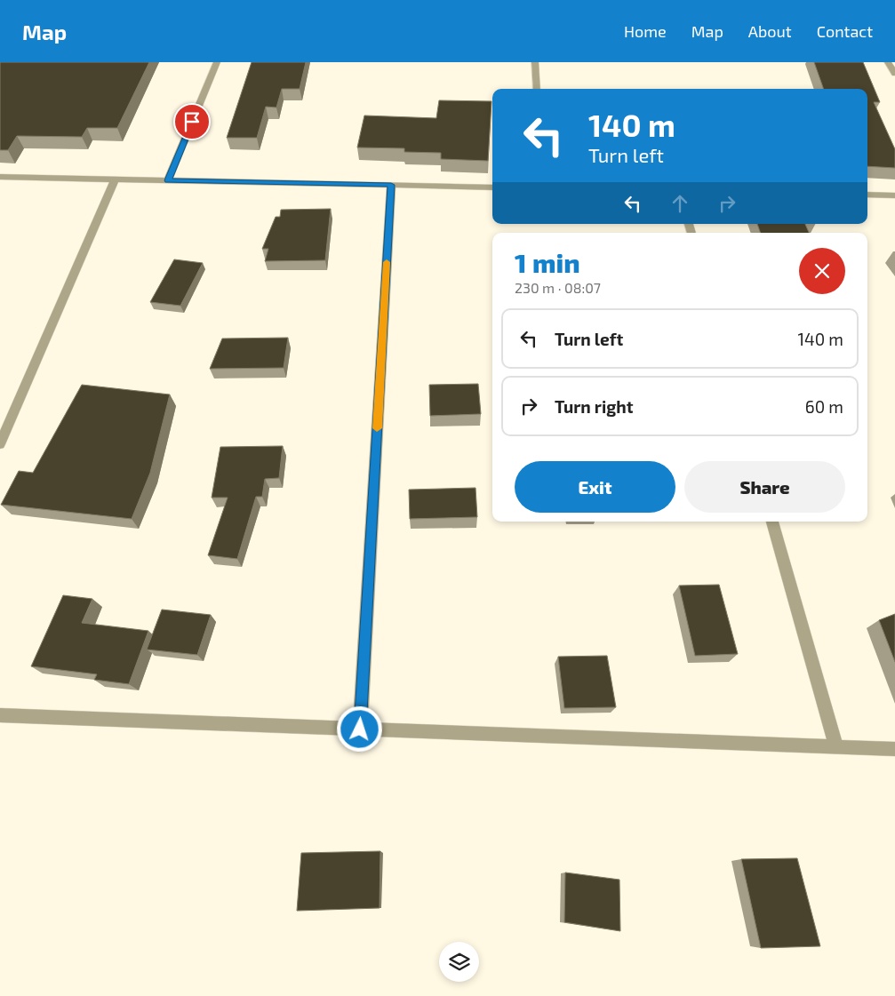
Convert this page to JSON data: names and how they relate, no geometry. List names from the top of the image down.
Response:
{
  "page": {
    "header": "Map",
    "nav": [
      "Home",
      "Map",
      "About",
      "Contact"
    ],
    "turn": ["140 m", "Turn left"],
    "heading": ["1 min", "230 m · 08:07"],
    "list": [
      {
        "name": "Turn left",
        "value": "140 m"
      },
      {
        "name": "Turn right",
        "value": "60 m"
      }
    ],
    "buttons": ["Exit", "Share"]
  }
}
